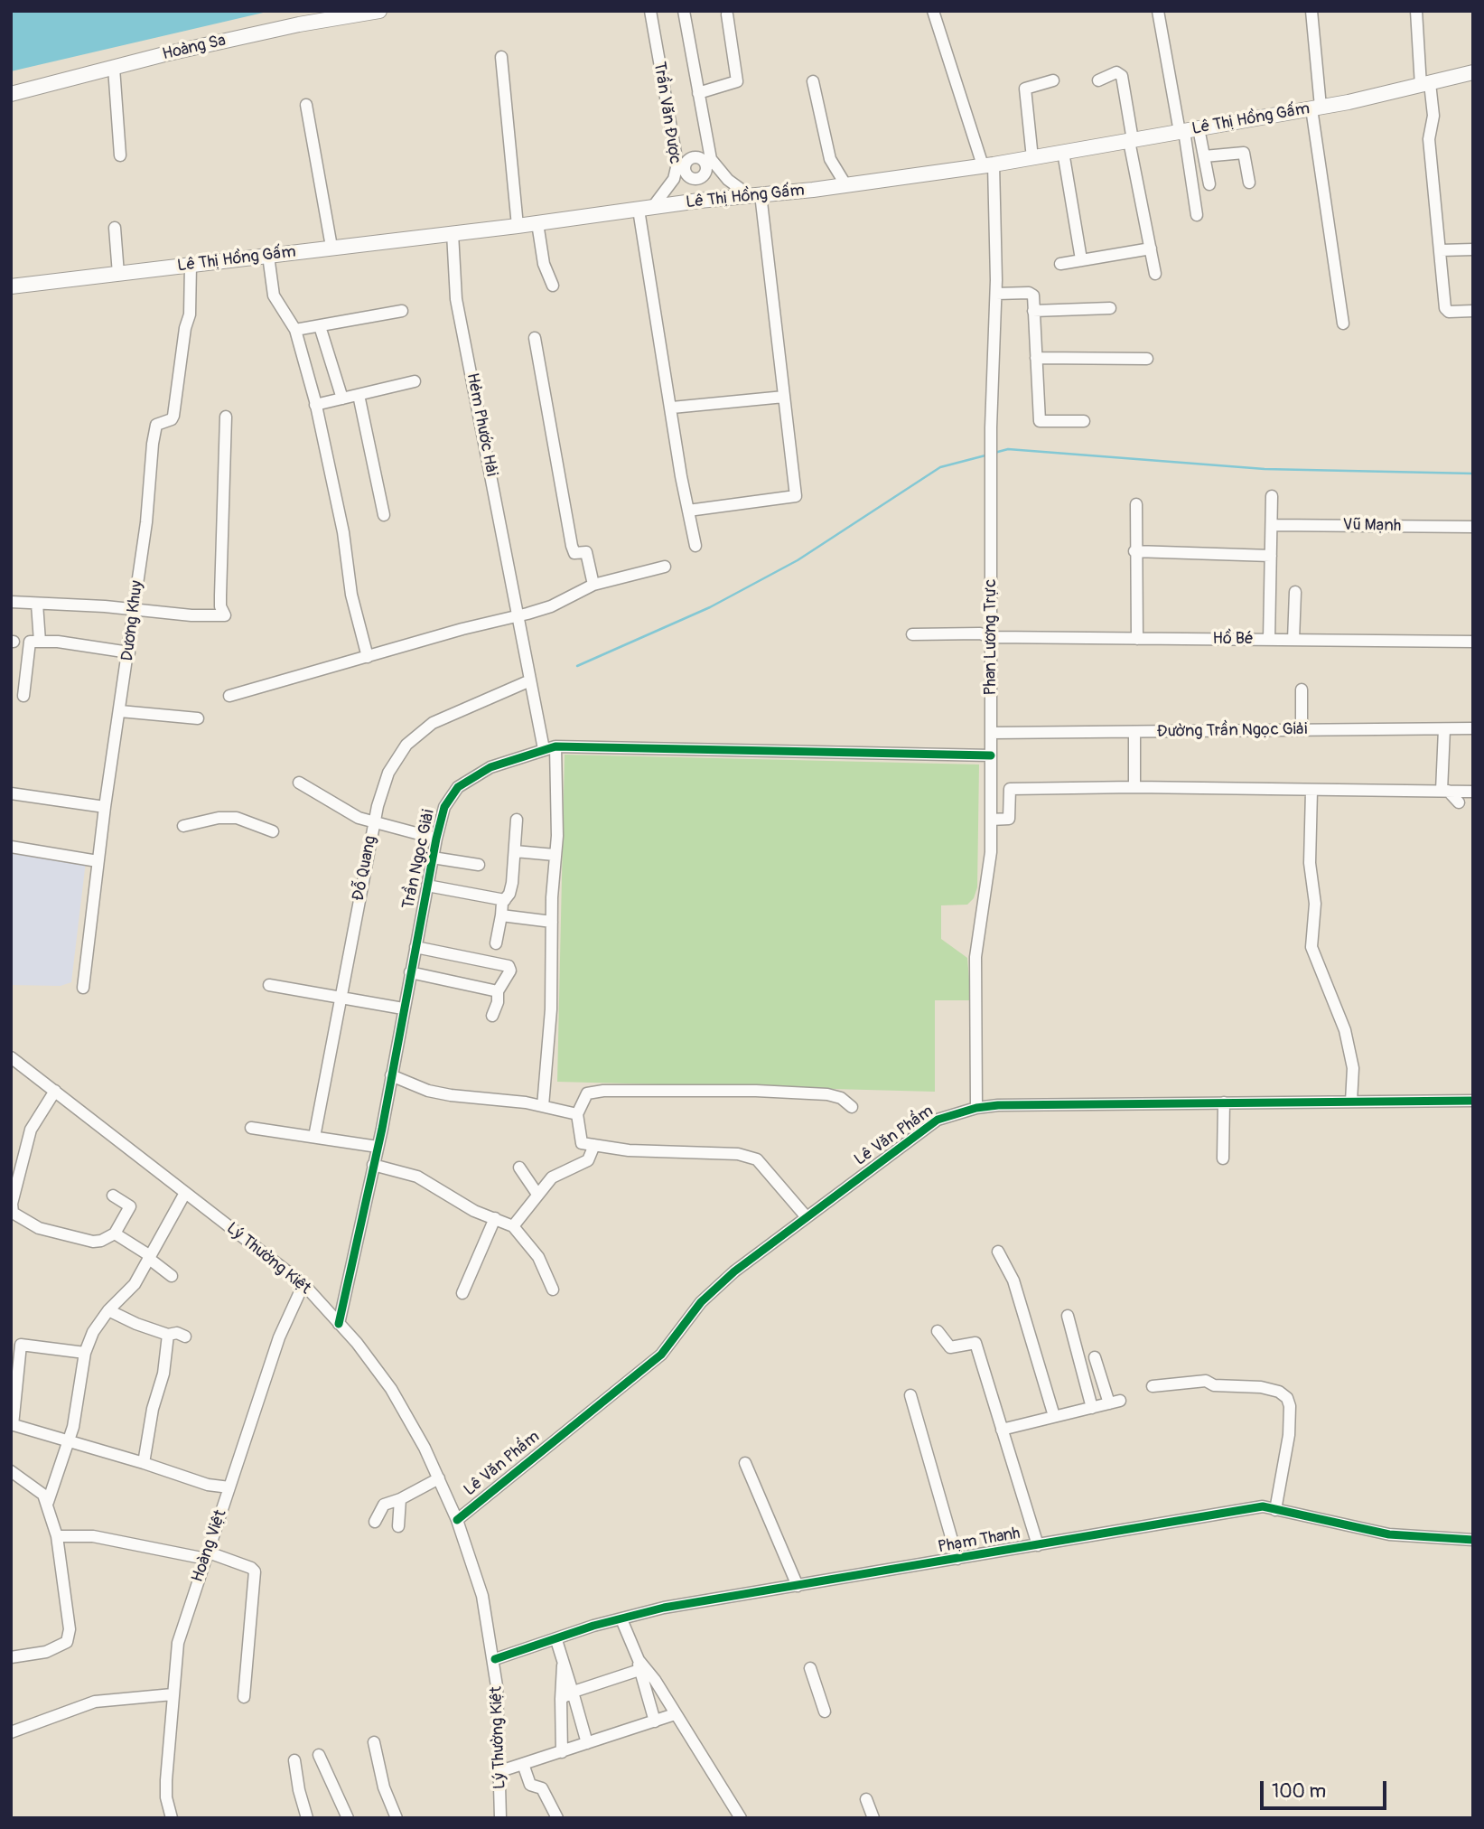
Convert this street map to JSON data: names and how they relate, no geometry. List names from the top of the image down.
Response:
{
  "streets": {
    "main road": ["Hoàng Sa", "Lê Thị Hồng Gấm"],
    "street": [
      "Trần Văn Được",
      "Hẻm Phước Hải",
      "Vũ Mạnh",
      "Dương Khuy",
      "Phan Lương Trực",
      "Hồ Bé",
      "Đường Trần Ngọc Giải",
      "Trần Ngọc Giải",
      "Đỗ Quang",
      "Lê Văn Phẩm",
      "Lý Thường Kiệt",
      "Phạm Thanh",
      "Hoàng Việt"
    ]
  },
  "crossings": [
    ["Trần Văn Được", "Lê Thị Hồng Gấm"],
    ["Lê Thị Hồng Gấm", "Hẻm Phước Hải"],
    ["Lê Thị Hồng Gấm", "Dương Khuy"],
    ["Lê Thị Hồng Gấm", "Phan Lương Trực"],
    ["Hẻm Phước Hải", "Trần Ngọc Giải"],
    ["Hẻm Phước Hải", "Đỗ Quang"],
    ["Phan Lương Trực", "Hồ Bé"],
    ["Phan Lương Trực", "Đường Trần Ngọc Giải"],
    ["Phan Lương Trực", "Trần Ngọc Giải"],
    ["Phan Lương Trực", "Lê Văn Phẩm"],
    ["Trần Ngọc Giải", "Lý Thường Kiệt"],
    ["Lê Văn Phẩm", "Lý Thường Kiệt"],
    ["Lý Thường Kiệt", "Phạm Thanh"],
    ["Lý Thường Kiệt", "Hoàng Việt"]
  ],
  "scale_bar": "100 m"
}
